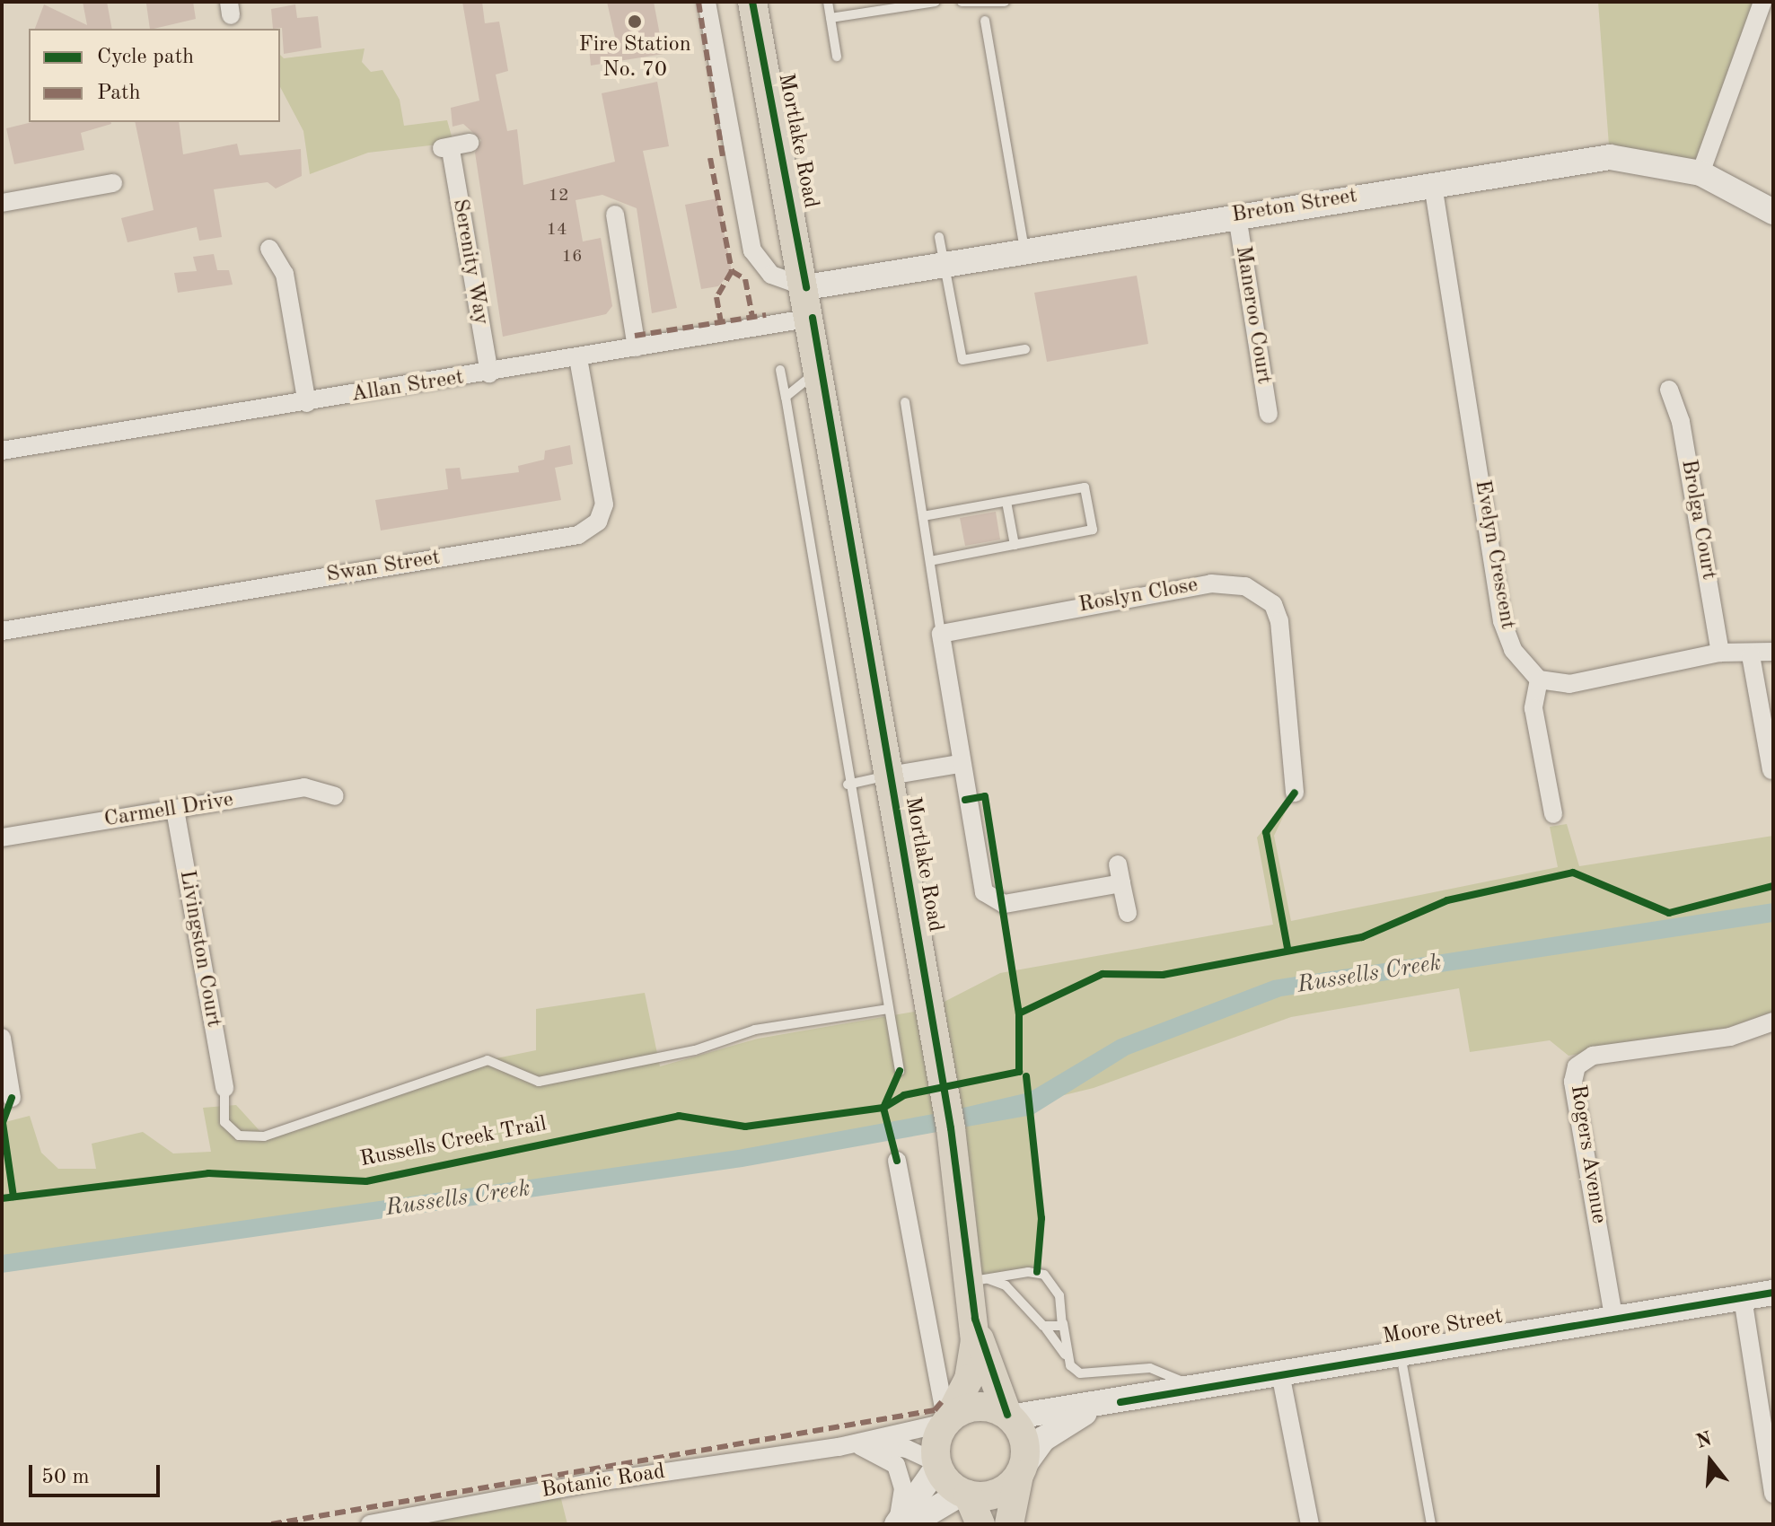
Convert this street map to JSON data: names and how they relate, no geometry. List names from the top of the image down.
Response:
{
  "streets": {
    "main road": ["Mortlake Road"],
    "street": [
      "Breton Street",
      "Serenity Way",
      "Maneroo Court",
      "Allan Street",
      "Brolga Court",
      "Evelyn Crescent",
      "Swan Street",
      "Roslyn Close",
      "Carmell Drive",
      "Livingston Court",
      "Rogers Avenue",
      "Moore Street",
      "Botanic Road"
    ],
    "cycle path": ["Russells Creek Trail"]
  },
  "crossings": [
    ["Mortlake Road", "Breton Street"],
    ["Mortlake Road", "Allan Street"],
    ["Mortlake Road", "Moore Street"],
    ["Mortlake Road", "Botanic Road"],
    ["Breton Street", "Maneroo Court"],
    ["Breton Street", "Evelyn Crescent"],
    ["Serenity Way", "Allan Street"],
    ["Allan Street", "Swan Street"],
    ["Carmell Drive", "Livingston Court"],
    ["Rogers Avenue", "Moore Street"],
    ["Moore Street", "Botanic Road"]
  ],
  "water": ["Russells Creek"],
  "places": ["Fire Station No. 70"],
  "house_numbers": ["12", "14", "16"],
  "legend": ["Cycle path", "Path"],
  "scale_bar": "50 m",
  "north": "top"
}
